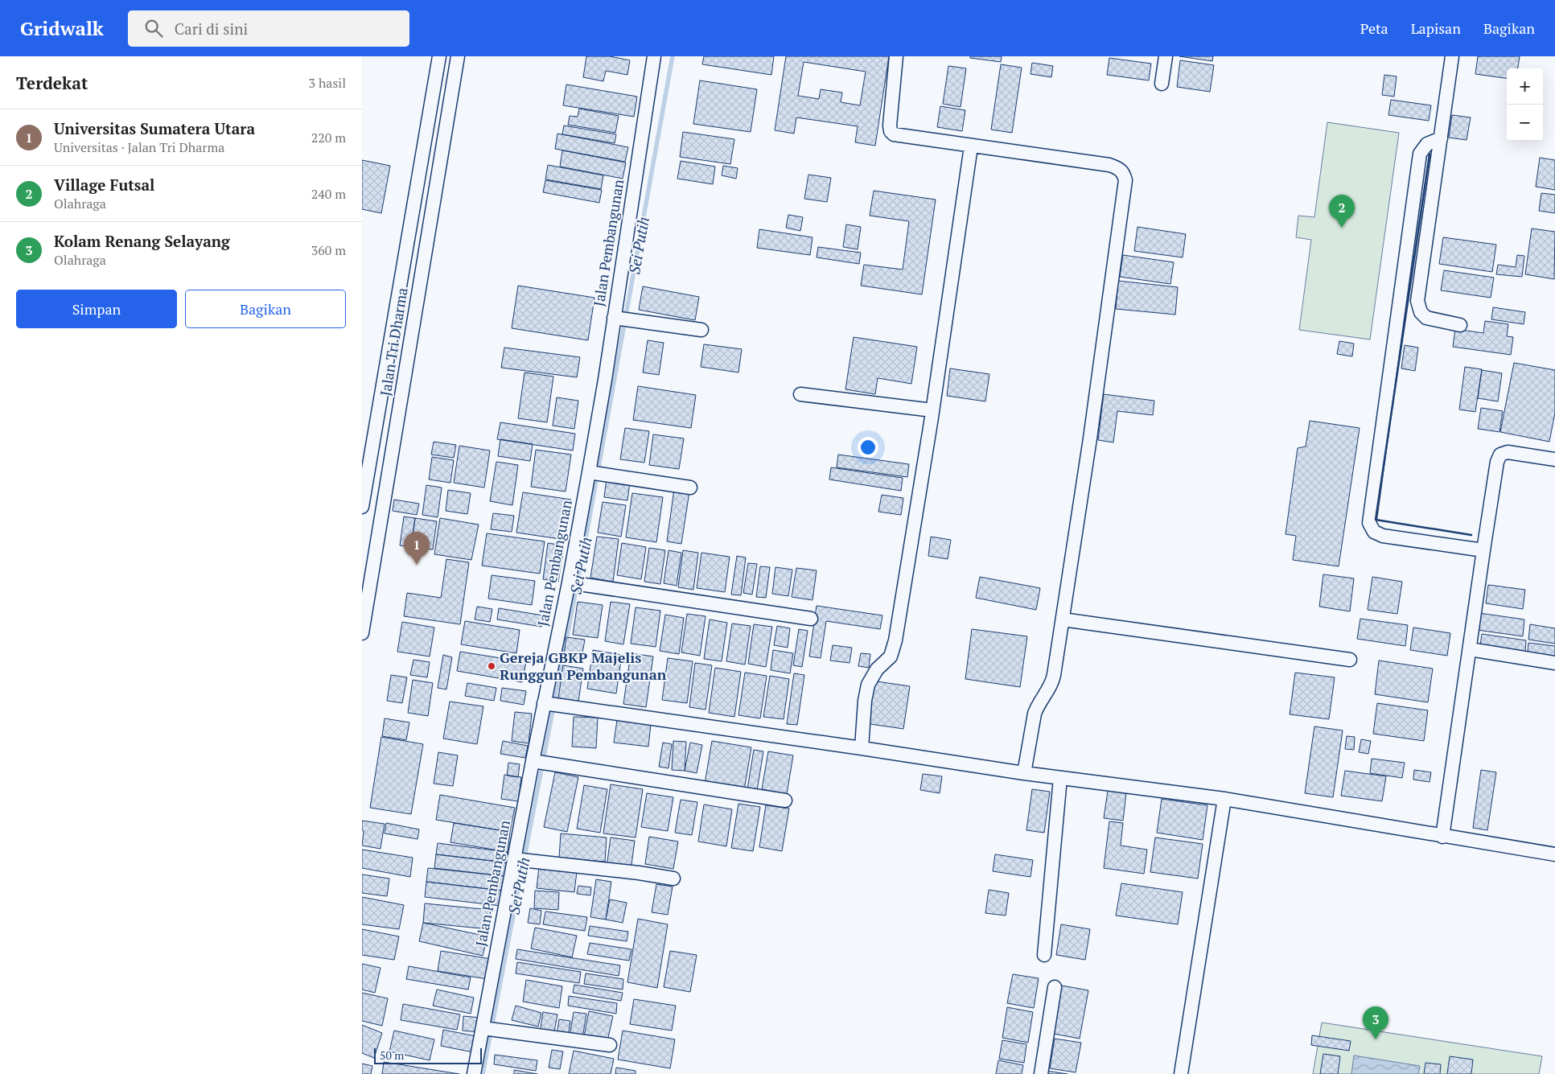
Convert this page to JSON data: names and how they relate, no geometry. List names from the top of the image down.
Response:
{
  "streets": {
    "street": ["Jalan Pembangunan", "Jalan Tri Dharma"]
  },
  "water": ["Sei Putih"],
  "places": ["Gereja GBKP Majelis Runggun Pembangunan"],
  "scale_bar": "50 m",
  "page": {
    "header": "Gridwalk",
    "search": "Cari di sini",
    "nav": ["Peta", "Lapisan", "Bagikan"],
    "heading": ["Terdekat", "3 hasil"],
    "map_buttons": ["+", "−"],
    "list": [
      {
        "mark": "1",
        "name": "Universitas Sumatera Utara",
        "note": "Universitas · Jalan Tri Dharma",
        "value": "220 m"
      },
      {
        "mark": "2",
        "name": "Village Futsal",
        "note": "Olahraga",
        "value": "240 m"
      },
      {
        "mark": "3",
        "name": "Kolam Renang Selayang",
        "note": "Olahraga",
        "value": "360 m"
      }
    ],
    "pins": ["2", "1", "3"],
    "buttons": ["Simpan", "Bagikan"],
    "scale": "50 m"
  }
}
